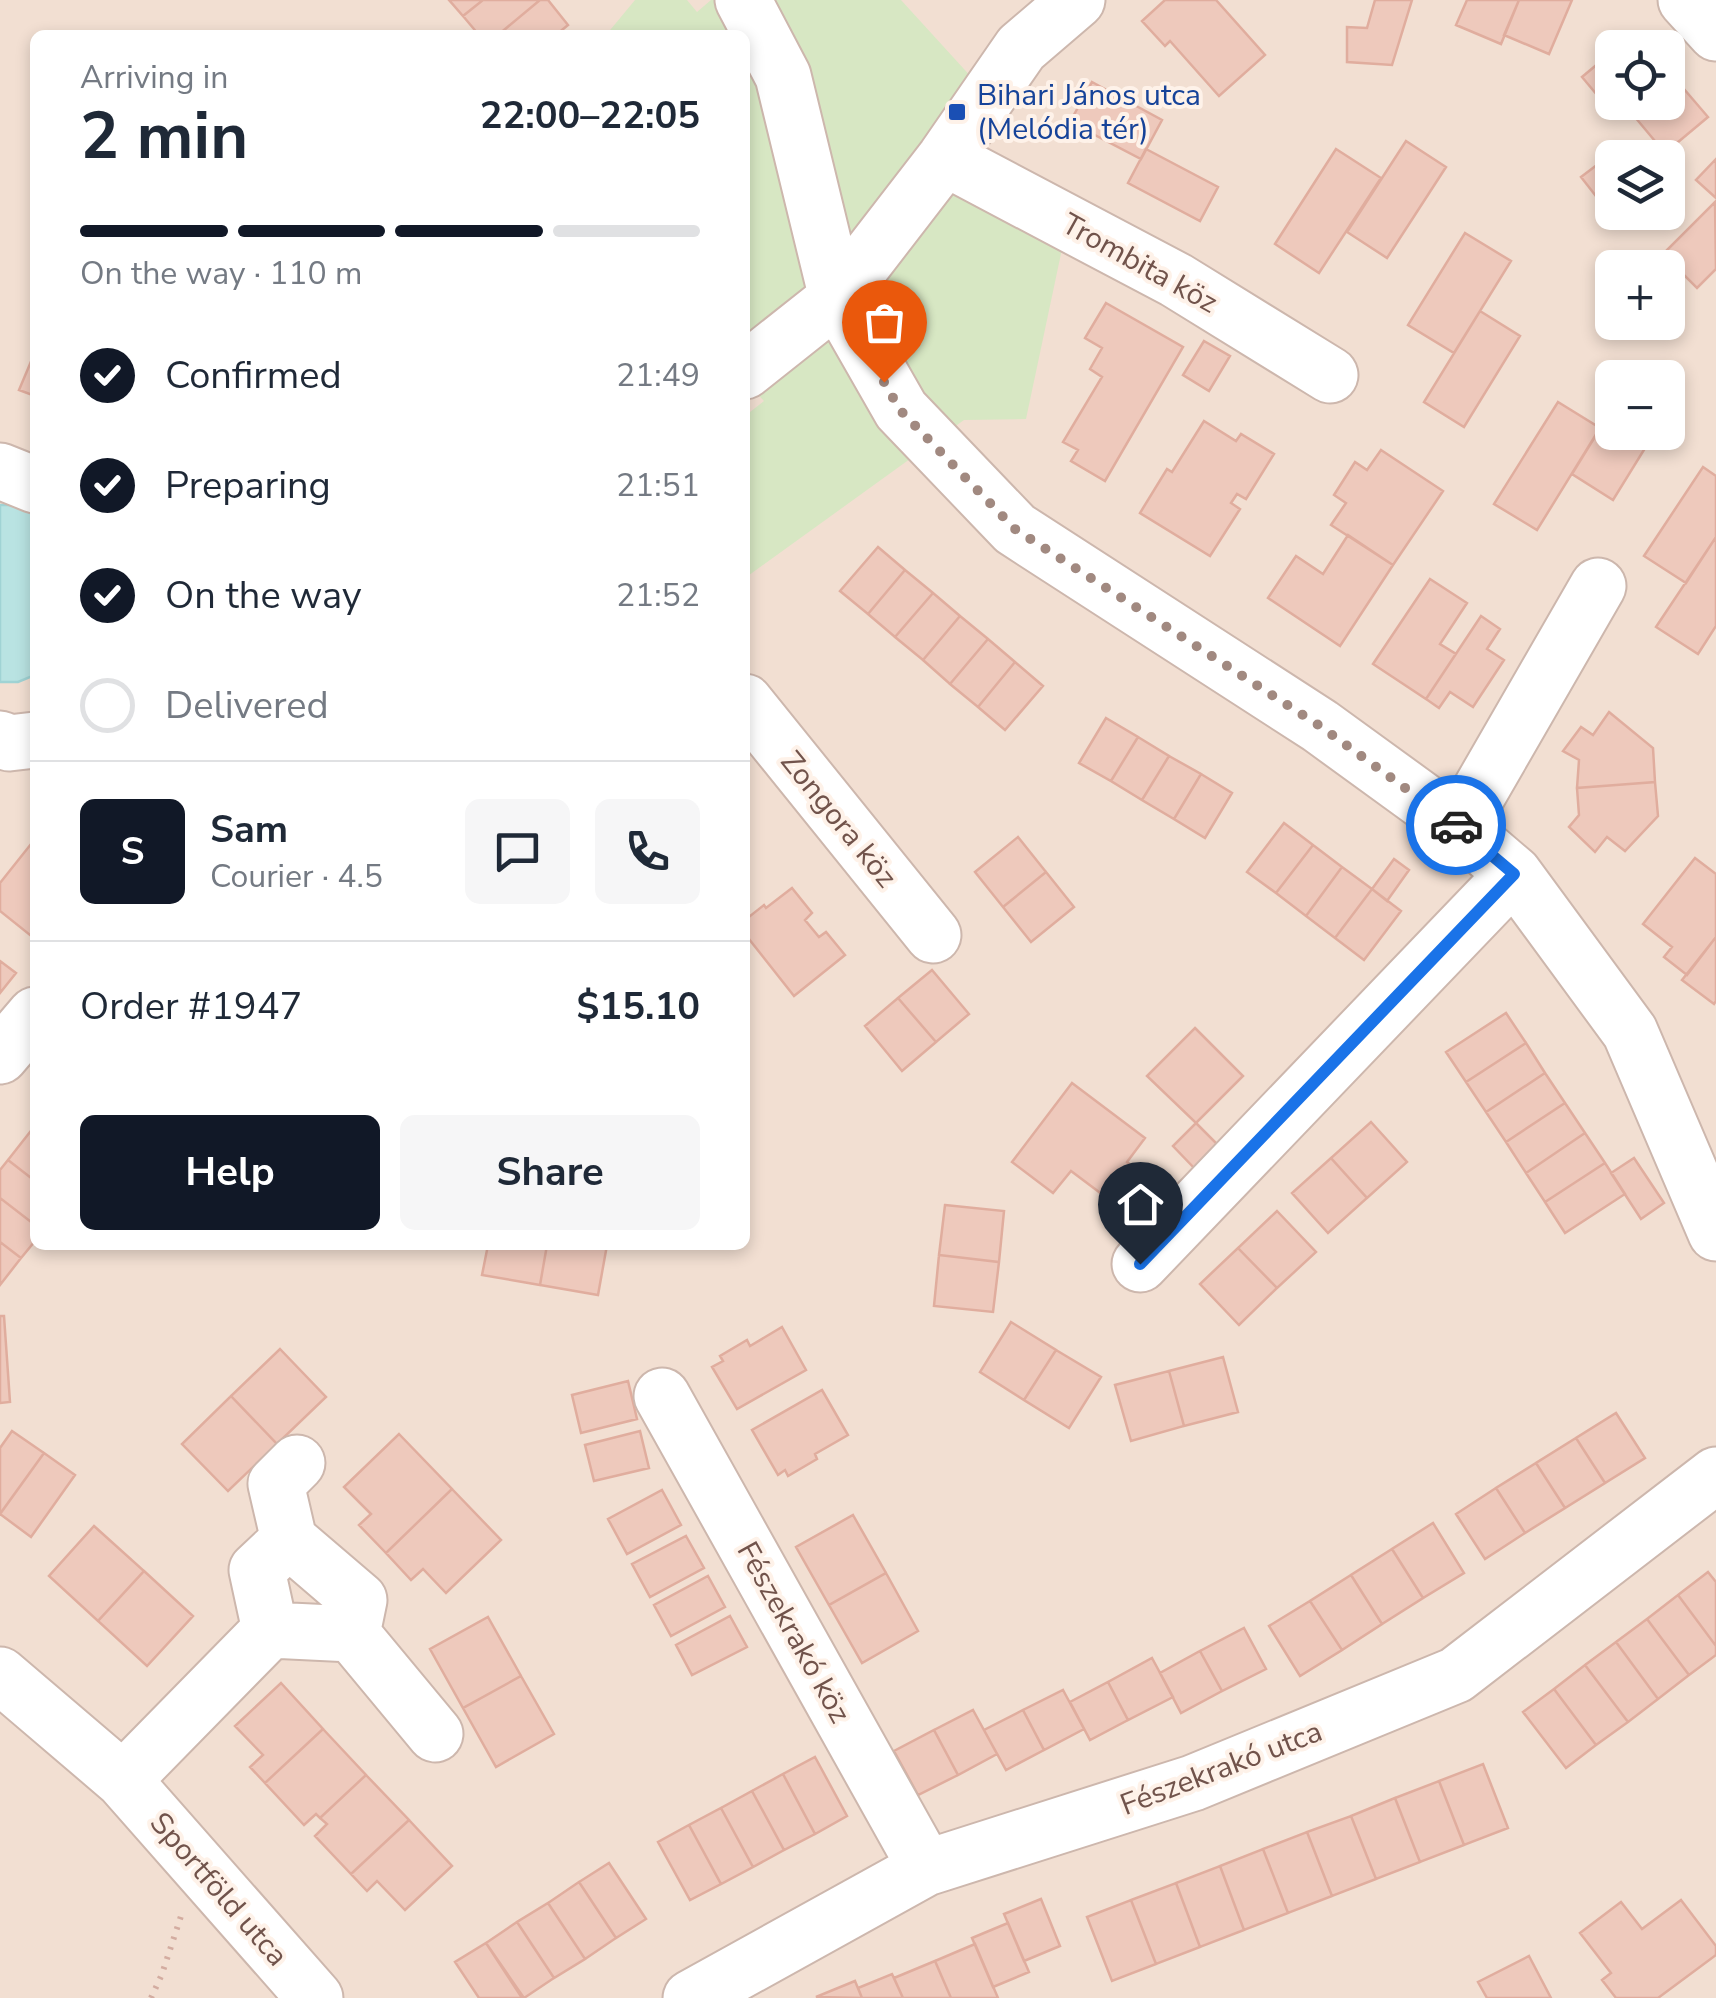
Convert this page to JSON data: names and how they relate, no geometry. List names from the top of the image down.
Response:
{
  "streets": {
    "street": [
      "Trombita köz",
      "Zongora köz",
      "Fészekrakó köz",
      "Fészekrakó utca",
      "Sportföld utca"
    ]
  },
  "crossings": [
    ["Fészekrakó köz", "Fészekrakó utca"]
  ],
  "places": {
    "transit": ["Bihari János utca (Melódia tér)"]
  },
  "page": {
    "map_buttons": ["+", "−"],
    "heading": ["2 min", "Arriving in", "22:00–22:05"],
    "panel": [
      "Sam",
      "Courier · 4.5",
      "Order #1947",
      "$15.10"
    ],
    "bar": "On the way · 110 m",
    "list": [
      ["Confirmed", "21:49"],
      ["Preparing", "21:51"],
      ["On the way", "21:52"],
      "Delivered"
    ],
    "round": "S",
    "buttons": ["Help", "Share"]
  }
}
